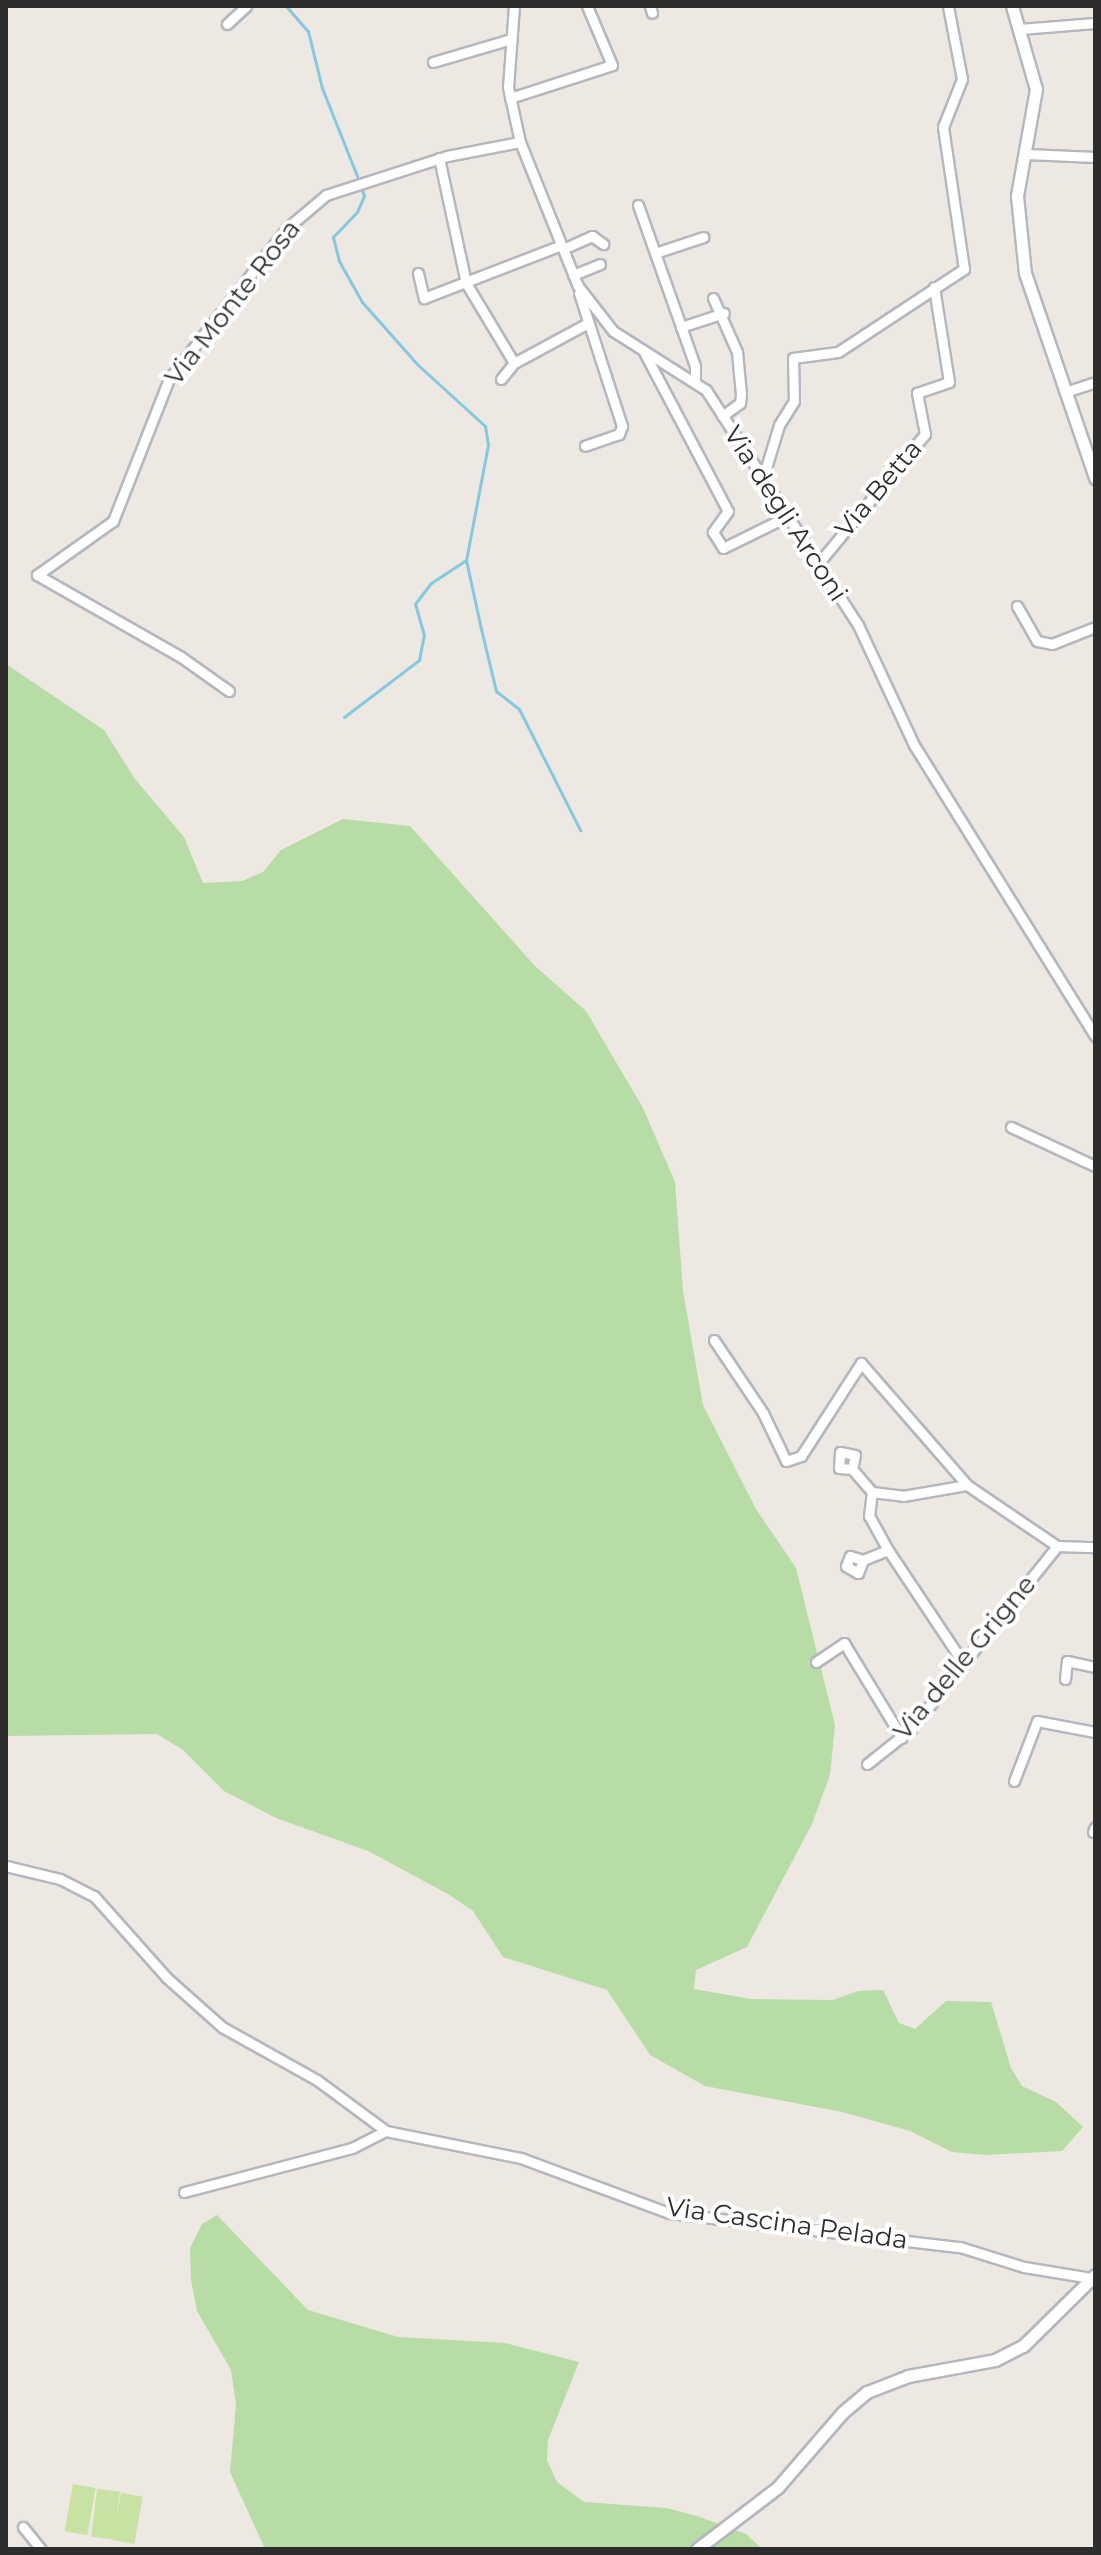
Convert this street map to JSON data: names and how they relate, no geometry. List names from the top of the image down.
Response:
{
  "streets": {
    "street": [
      "Via Monte Rosa",
      "Via Betta",
      "Via degli Arconi",
      "Via delle Grigne",
      "Via Cascina Pelada"
    ]
  },
  "crossings": [
    ["Via Monte Rosa", "Via degli Arconi"],
    ["Via Betta", "Via degli Arconi"]
  ]
}
